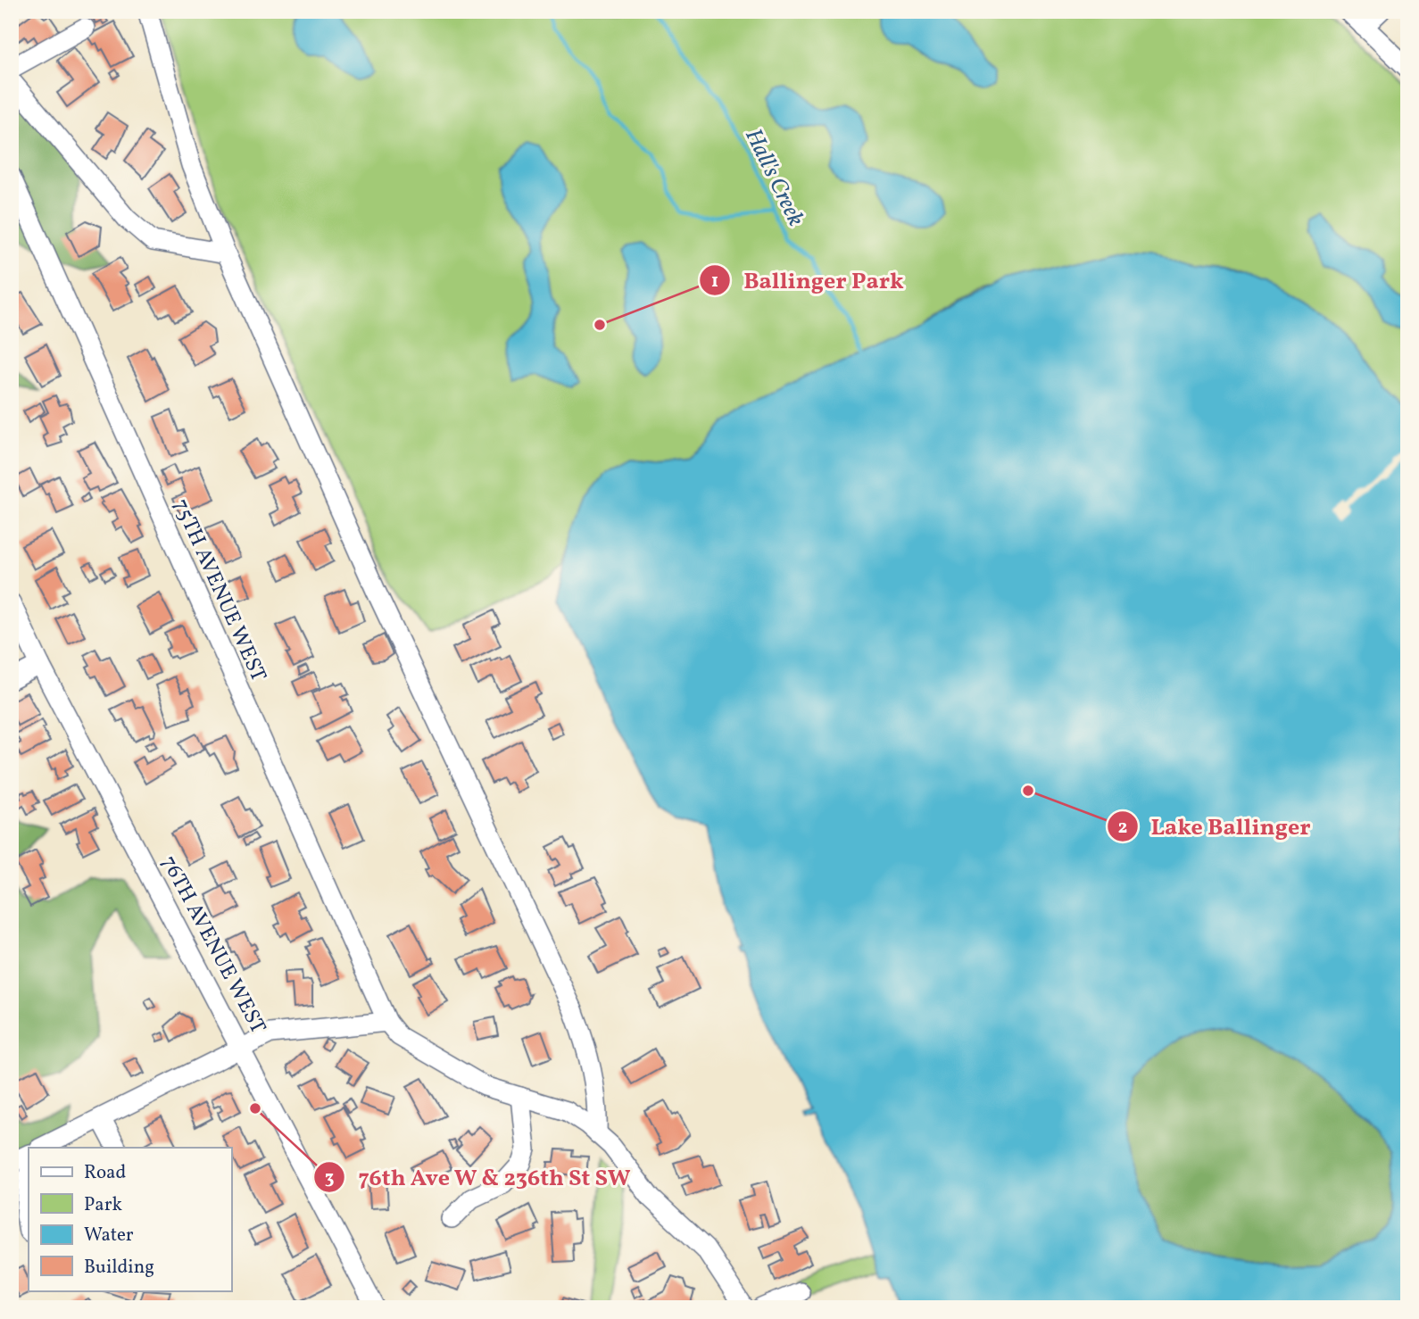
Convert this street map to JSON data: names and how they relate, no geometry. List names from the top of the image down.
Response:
{
  "streets": {
    "street": ["75TH AVENUE WEST", "76TH AVENUE WEST"]
  },
  "water": ["Hall's Creek"],
  "places": ["Ballinger Park", "Lake Ballinger", "76th Ave W & 236th St SW"],
  "legend": [
    "Road",
    "Park",
    "Water",
    "Building"
  ]
}
